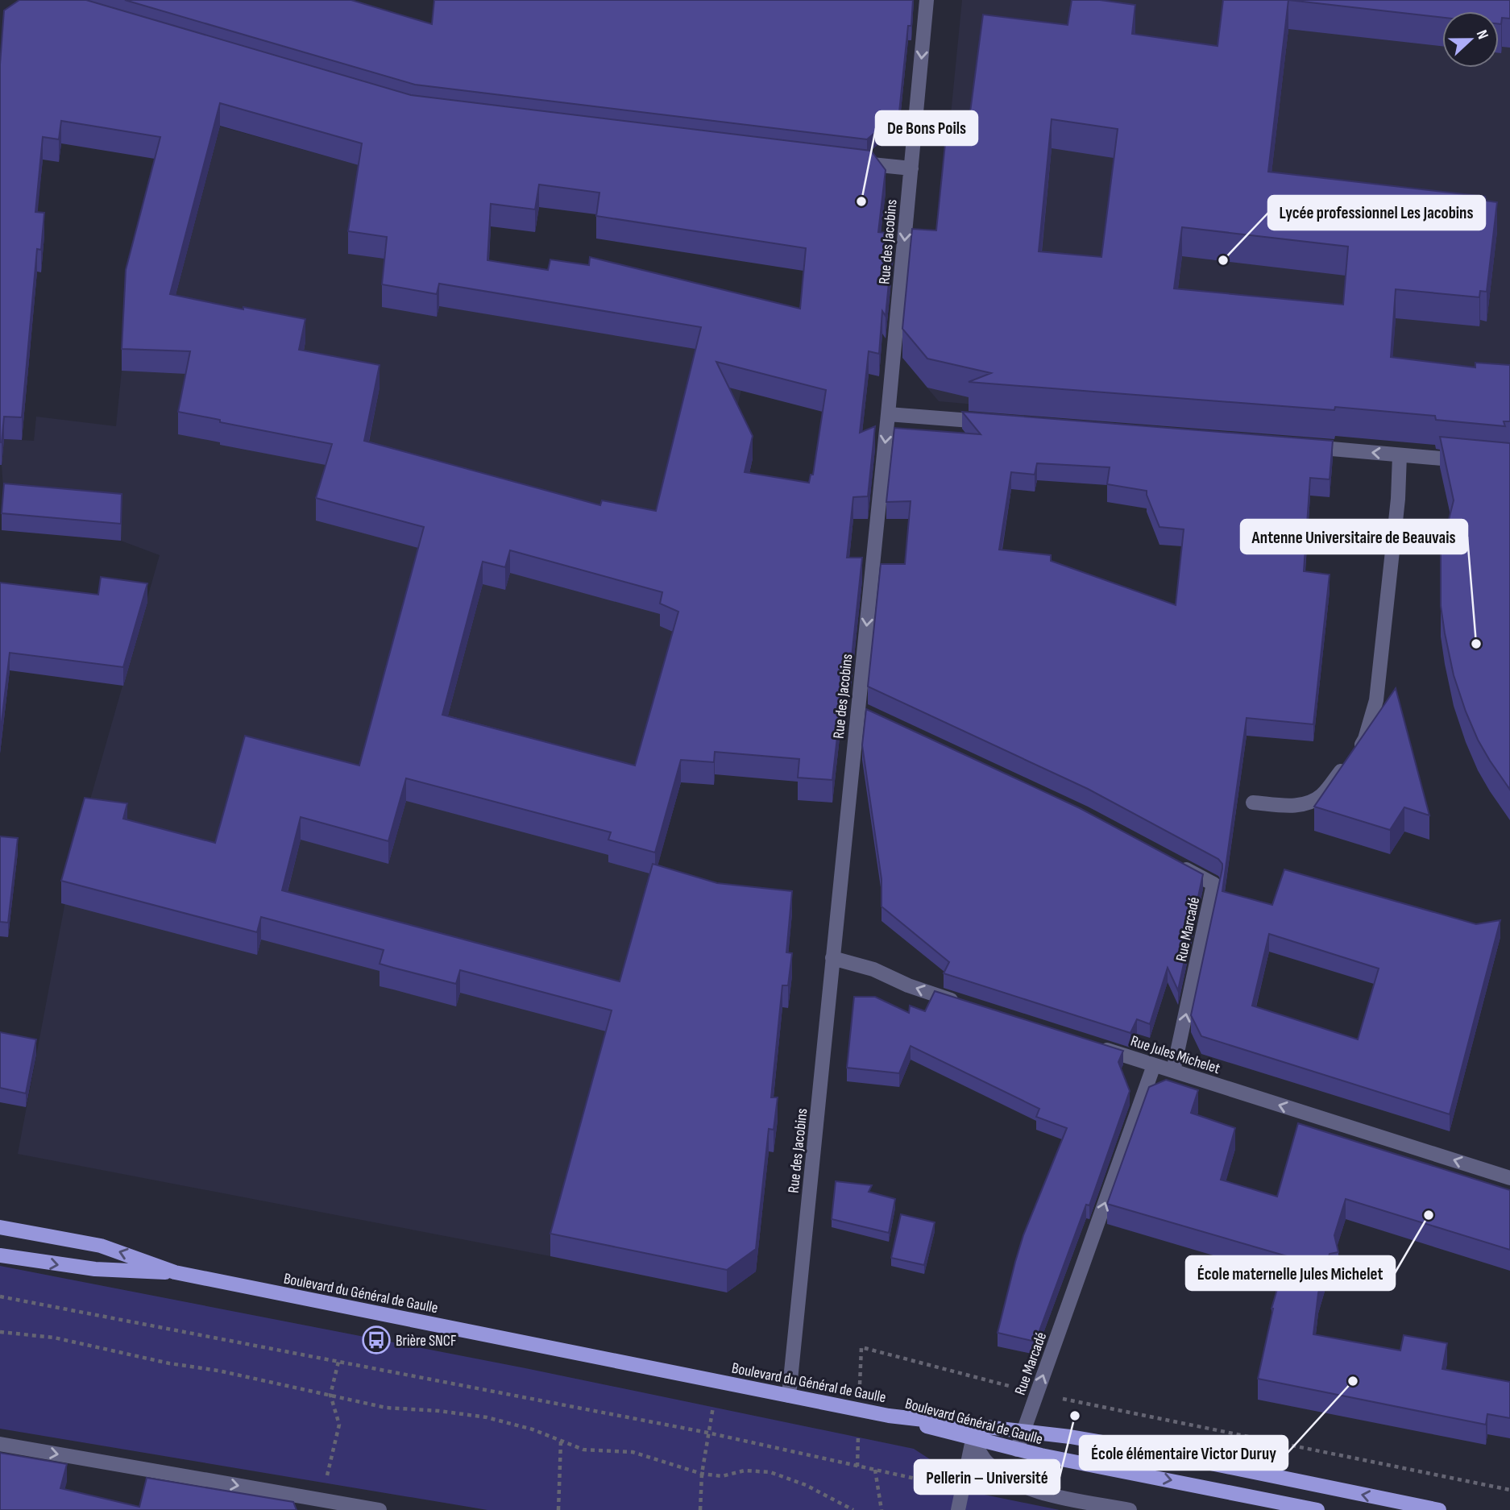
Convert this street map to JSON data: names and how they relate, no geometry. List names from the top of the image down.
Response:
{
  "streets": {
    "main road": ["Boulevard du Général de Gaulle", "Boulevard Général de Gaulle"],
    "street": ["Rue des Jacobins", "Rue Marcadé", "Rue Jules Michelet"]
  },
  "crossings": [
    ["Rue des Jacobins", "Boulevard du Général de Gaulle"],
    ["Rue Marcadé", "Rue Jules Michelet"],
    ["Rue Marcadé", "Boulevard Général de Gaulle"],
    ["Boulevard du Général de Gaulle", "Boulevard Général de Gaulle"]
  ],
  "one_way": ["Rue des Jacobins", "Rue Marcadé", "Rue Jules Michelet"],
  "places": {
    "other": [
      "De Bons Poils",
      "Lycée professionnel Les Jacobins",
      "Antenne Universitaire de Beauvais",
      "École maternelle Jules Michelet",
      "École élémentaire Victor Duruy",
      "Pellerin – Université"
    ],
    "bus stop": ["Brière SNCF"]
  },
  "north": "right"
}
